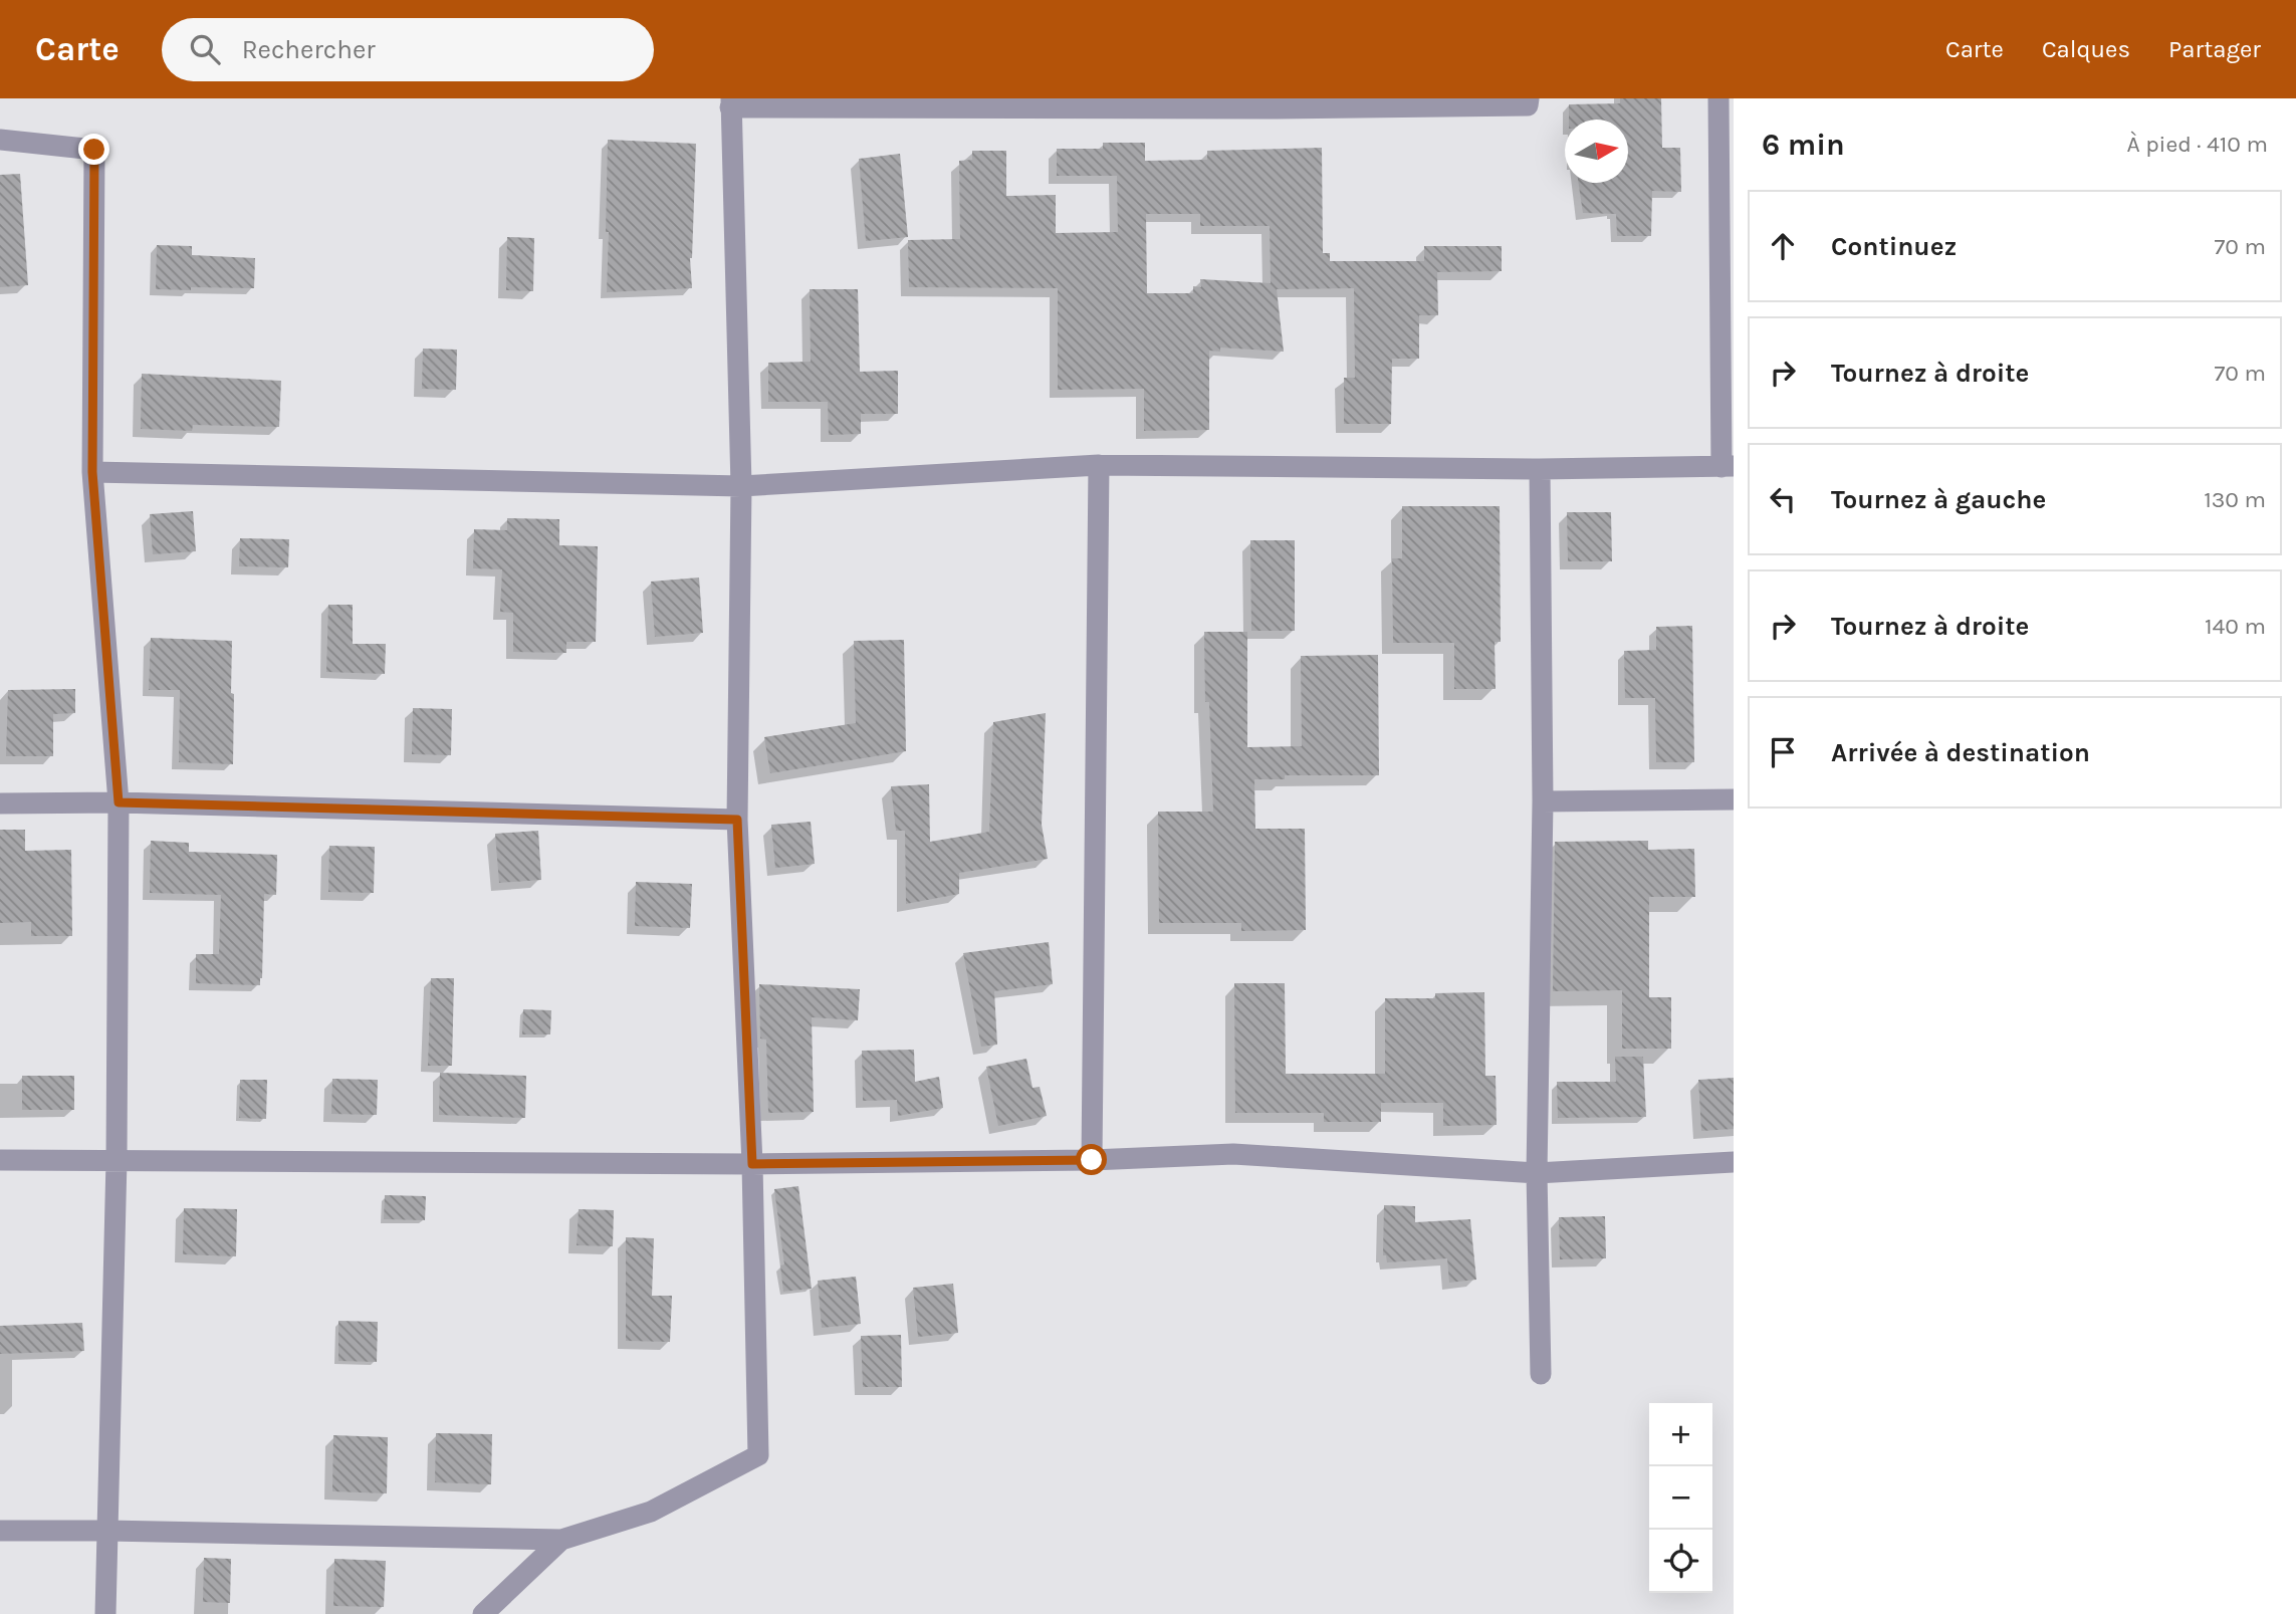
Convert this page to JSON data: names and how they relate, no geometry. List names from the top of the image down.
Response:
{
  "north": "right",
  "page": {
    "header": "Carte",
    "search": "Rechercher",
    "nav": ["Carte", "Calques", "Partager"],
    "heading": ["6 min", "À pied · 410 m"],
    "list": [
      ["Continuez", "70 m"],
      ["Tournez à droite", "70 m"],
      ["Tournez à gauche", "130 m"],
      ["Tournez à droite", "140 m"],
      "Arrivée à destination"
    ],
    "map_buttons": ["+", "−"]
  }
}
